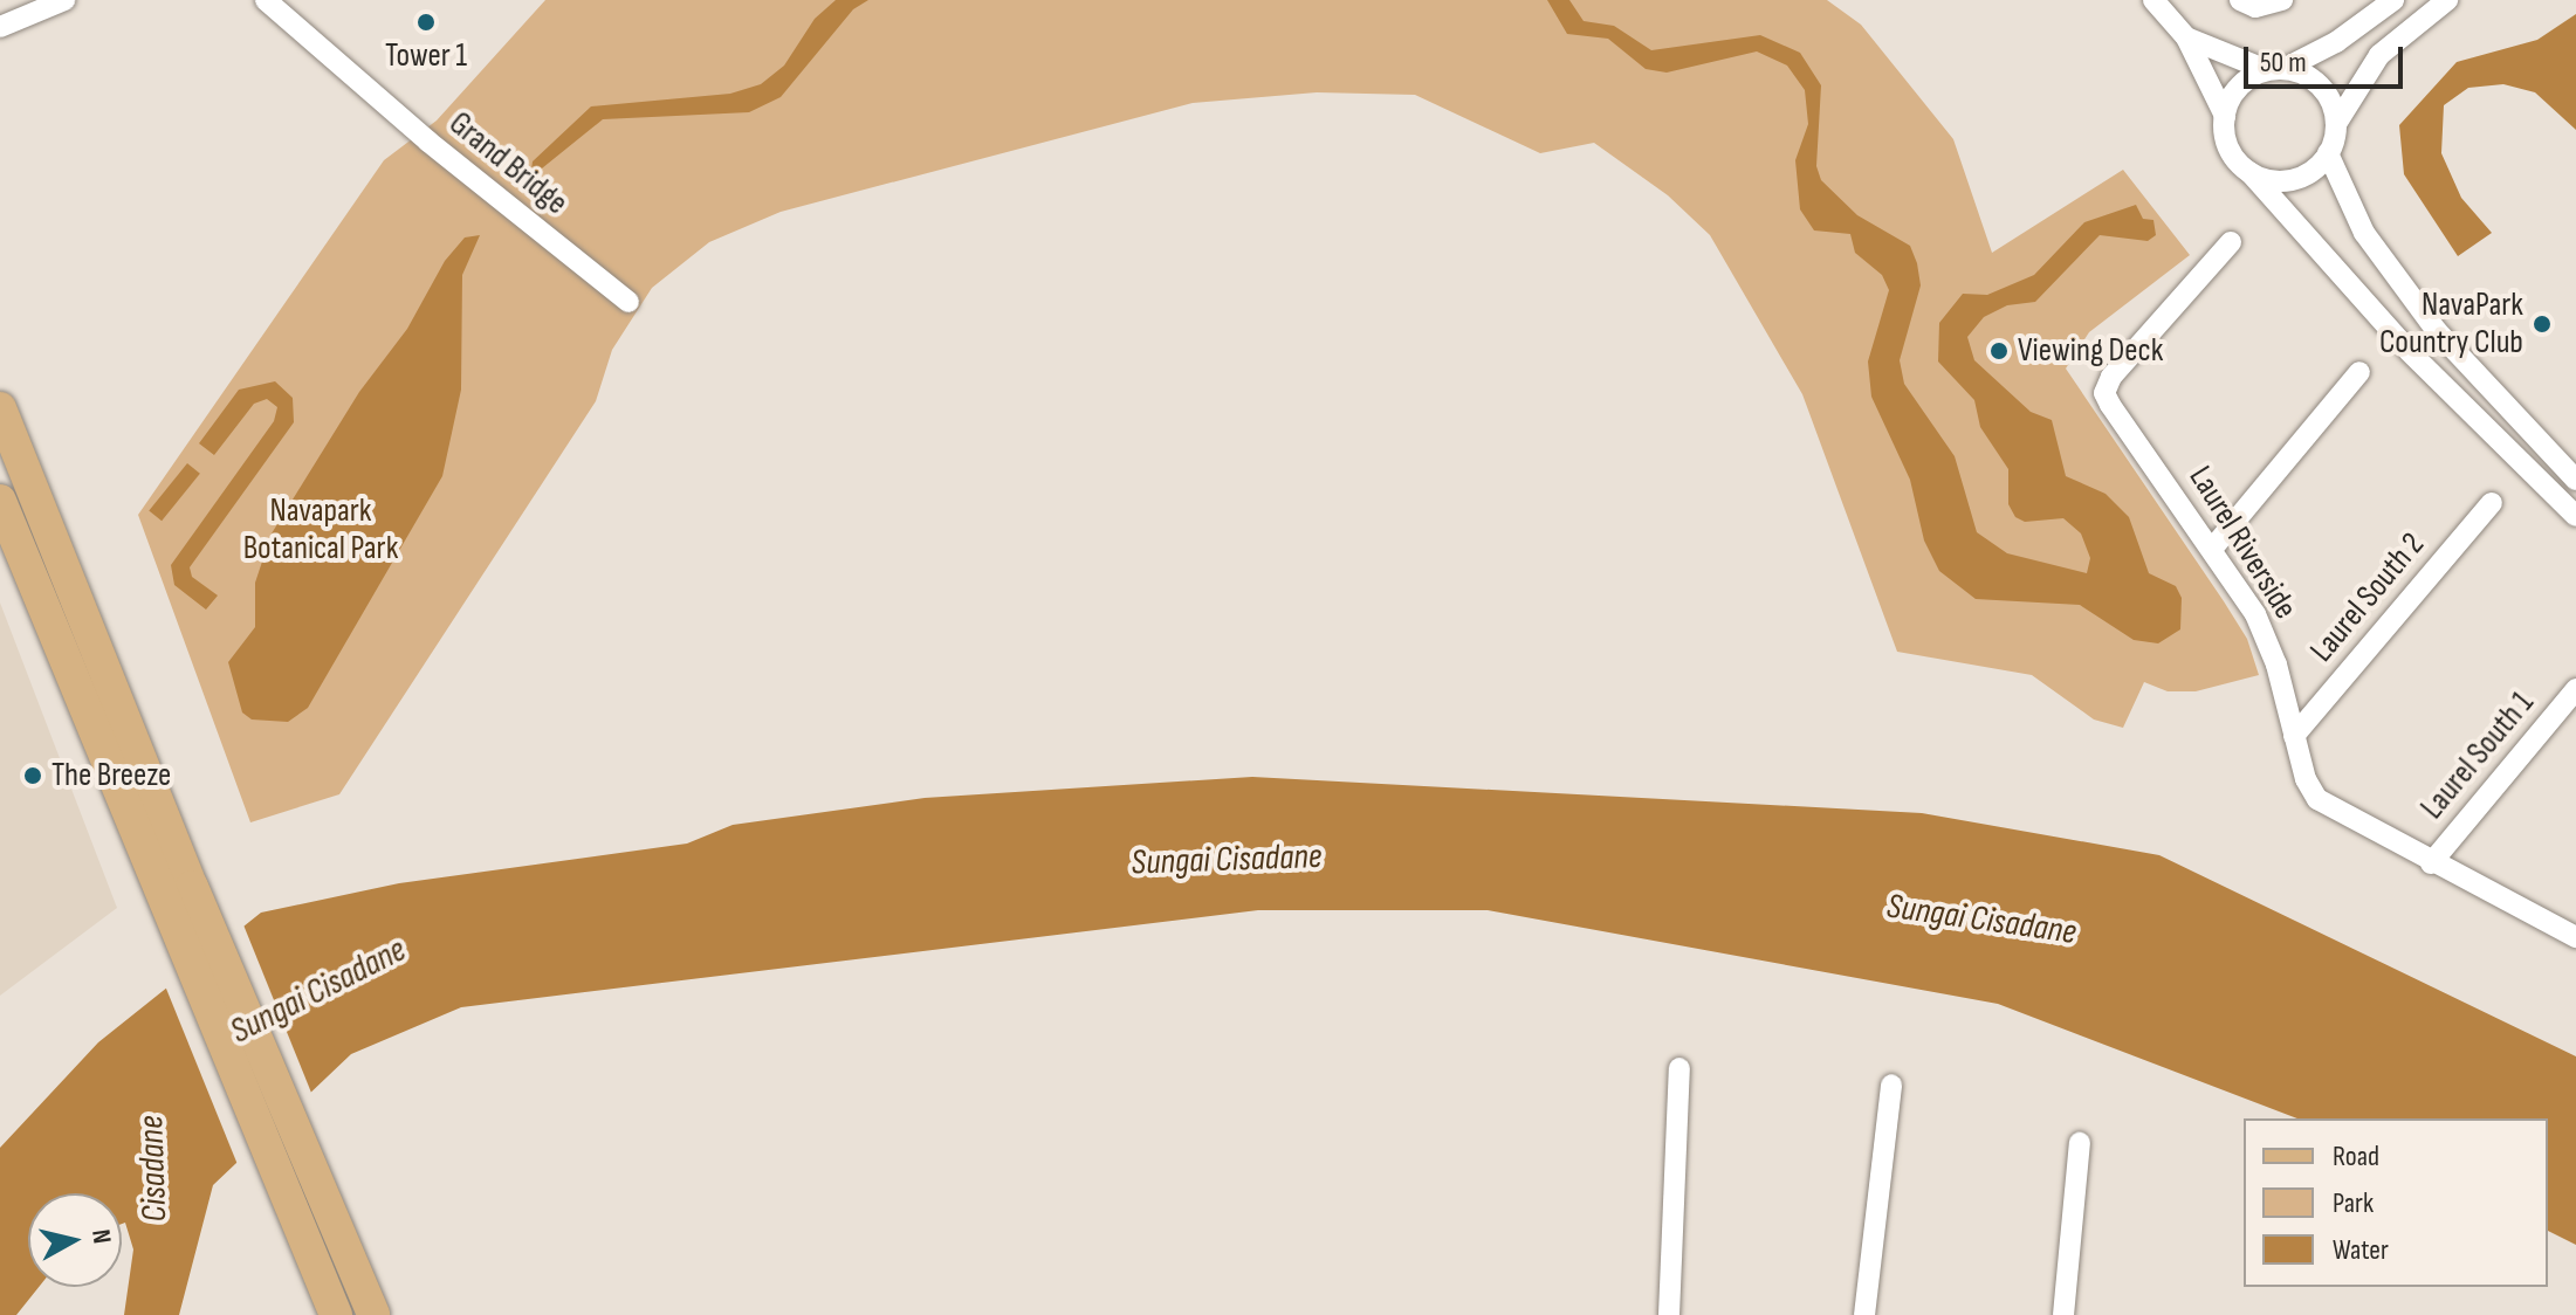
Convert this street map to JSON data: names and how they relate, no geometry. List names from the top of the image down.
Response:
{
  "streets": {
    "street": [
      "Grand Bridge",
      "Laurel Riverside",
      "Laurel South 2",
      "Laurel South 1"
    ]
  },
  "crossings": [
    ["Laurel Riverside", "Laurel South 2"],
    ["Laurel Riverside", "Laurel South 1"]
  ],
  "water": ["Sungai Cisadane", "Cisadane"],
  "parks": ["Navapark Botanical Park"],
  "places": [
    "Tower 1",
    "NavaPark Country Club",
    "Viewing Deck",
    "The Breeze"
  ],
  "legend": ["Road", "Park", "Water"],
  "scale_bar": "50 m",
  "north": "right"
}
